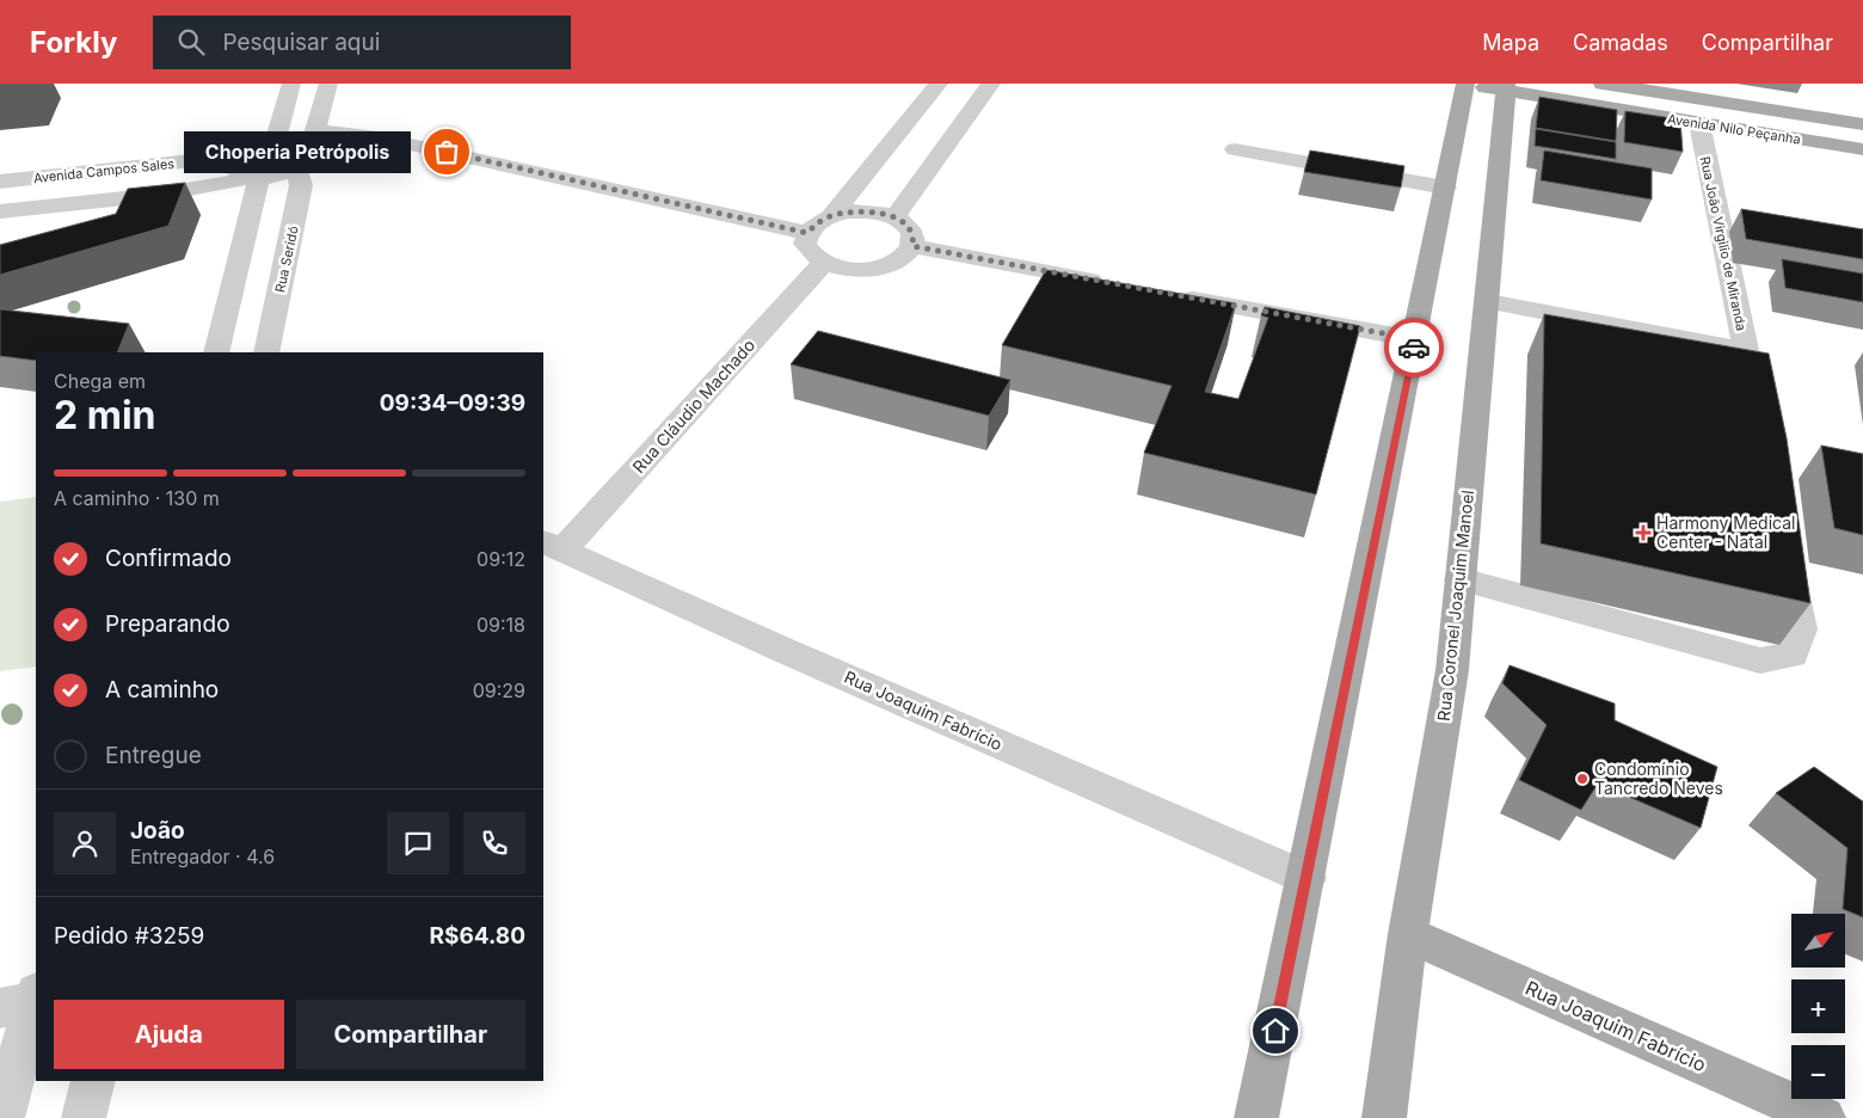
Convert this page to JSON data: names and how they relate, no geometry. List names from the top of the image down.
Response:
{
  "streets": {
    "main road": ["Avenida Nilo Peçanha", "Rua Coronel Joaquim Manoel", "Rua Joaquim Fabrício"],
    "street": [
      "Avenida Campos Sales",
      "Rua João Virgilio de Miranda",
      "Rua Seridó",
      "Rua Cláudio Machado"
    ]
  },
  "crossings": [
    ["Avenida Nilo Peçanha", "Rua João Virgilio de Miranda"],
    ["Avenida Nilo Peçanha", "Rua Coronel Joaquim Manoel"],
    ["Avenida Campos Sales", "Rua Seridó"],
    ["Rua João Virgilio de Miranda", "Rua Coronel Joaquim Manoel"],
    ["Rua Cláudio Machado", "Rua Joaquim Fabrício"],
    ["Rua Coronel Joaquim Manoel", "Rua Joaquim Fabrício"]
  ],
  "places": {
    "other": ["Choperia Petrópolis", "Condomínio Tancredo Neves"],
    "health": ["Harmony Medical Center - Natal"]
  },
  "north": "top right",
  "page": {
    "header": "Forkly",
    "search": "Pesquisar aqui",
    "nav": ["Mapa", "Camadas", "Compartilhar"],
    "bubble": "Choperia Petrópolis",
    "heading": ["2 min", "Chega em", "09:34–09:39"],
    "panel": [
      "João",
      "Entregador · 4.6",
      "Pedido #3259",
      "R$64.80"
    ],
    "bar": "A caminho · 130 m",
    "list": [
      ["Confirmado", "09:12"],
      ["Preparando", "09:18"],
      ["A caminho", "09:29"],
      "Entregue"
    ],
    "map_buttons": ["+", "−"],
    "buttons": ["Ajuda", "Compartilhar"]
  }
}
